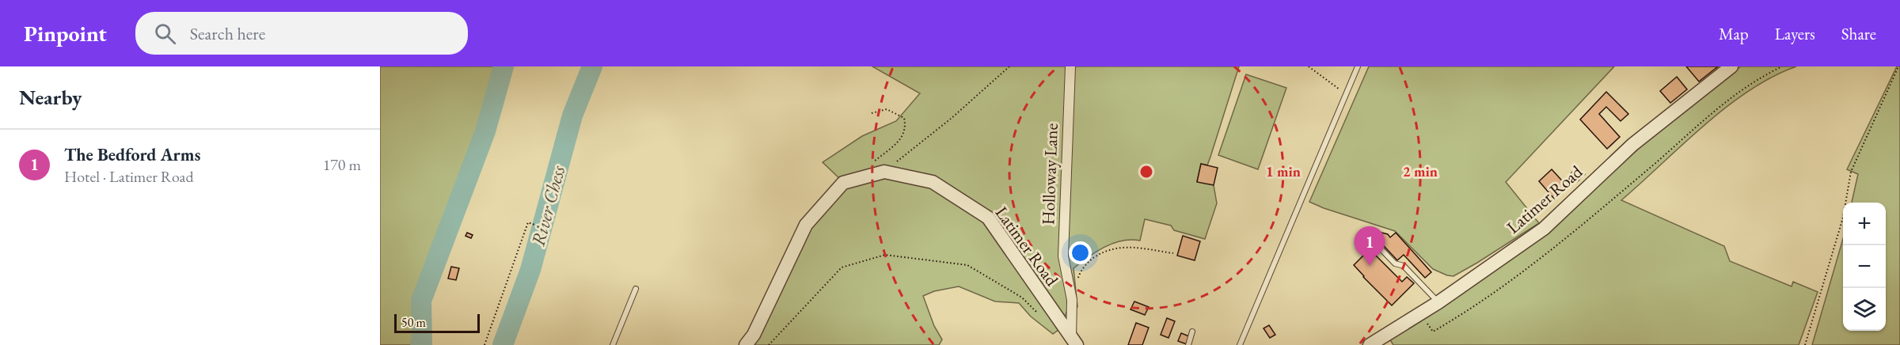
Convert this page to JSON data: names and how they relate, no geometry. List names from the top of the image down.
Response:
{
  "streets": {
    "street": ["Holloway Lane", "Latimer Road"]
  },
  "crossings": [
    ["Holloway Lane", "Latimer Road"]
  ],
  "water": ["River Chess"],
  "scale_bar": "50 m",
  "page": {
    "header": "Pinpoint",
    "search": "Search here",
    "nav": ["Map", "Layers", "Share"],
    "heading": "Nearby",
    "list": [
      {
        "mark": "1",
        "name": "The Bedford Arms",
        "note": "Hotel · Latimer Road",
        "value": "170 m"
      }
    ],
    "map_buttons": ["+", "−"],
    "pins": "1",
    "scale": "50 m"
  },
  "rings": ["1 min", "2 min"]
}
